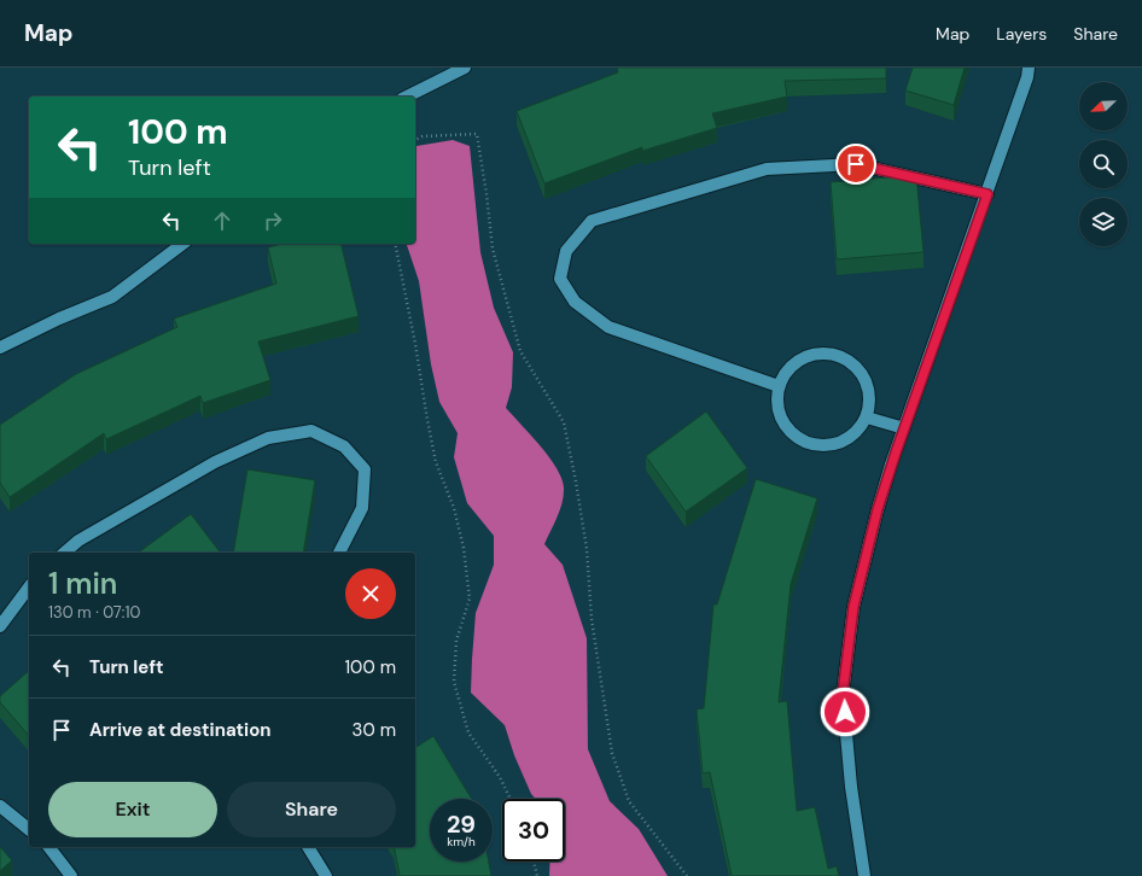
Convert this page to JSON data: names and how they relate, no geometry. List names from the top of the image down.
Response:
{
  "north": "bottom left",
  "page": {
    "header": "Map",
    "nav": ["Map", "Layers", "Share"],
    "turn": ["100 m", "Turn left"],
    "heading": ["1 min", "130 m · 07:10"],
    "list": [
      {
        "name": "Turn left",
        "value": "100 m"
      },
      {
        "name": "Arrive at destination",
        "value": "30 m"
      }
    ],
    "buttons": ["Exit", "Share"],
    "speed": "29 km/h",
    "limit": "30"
  }
}
